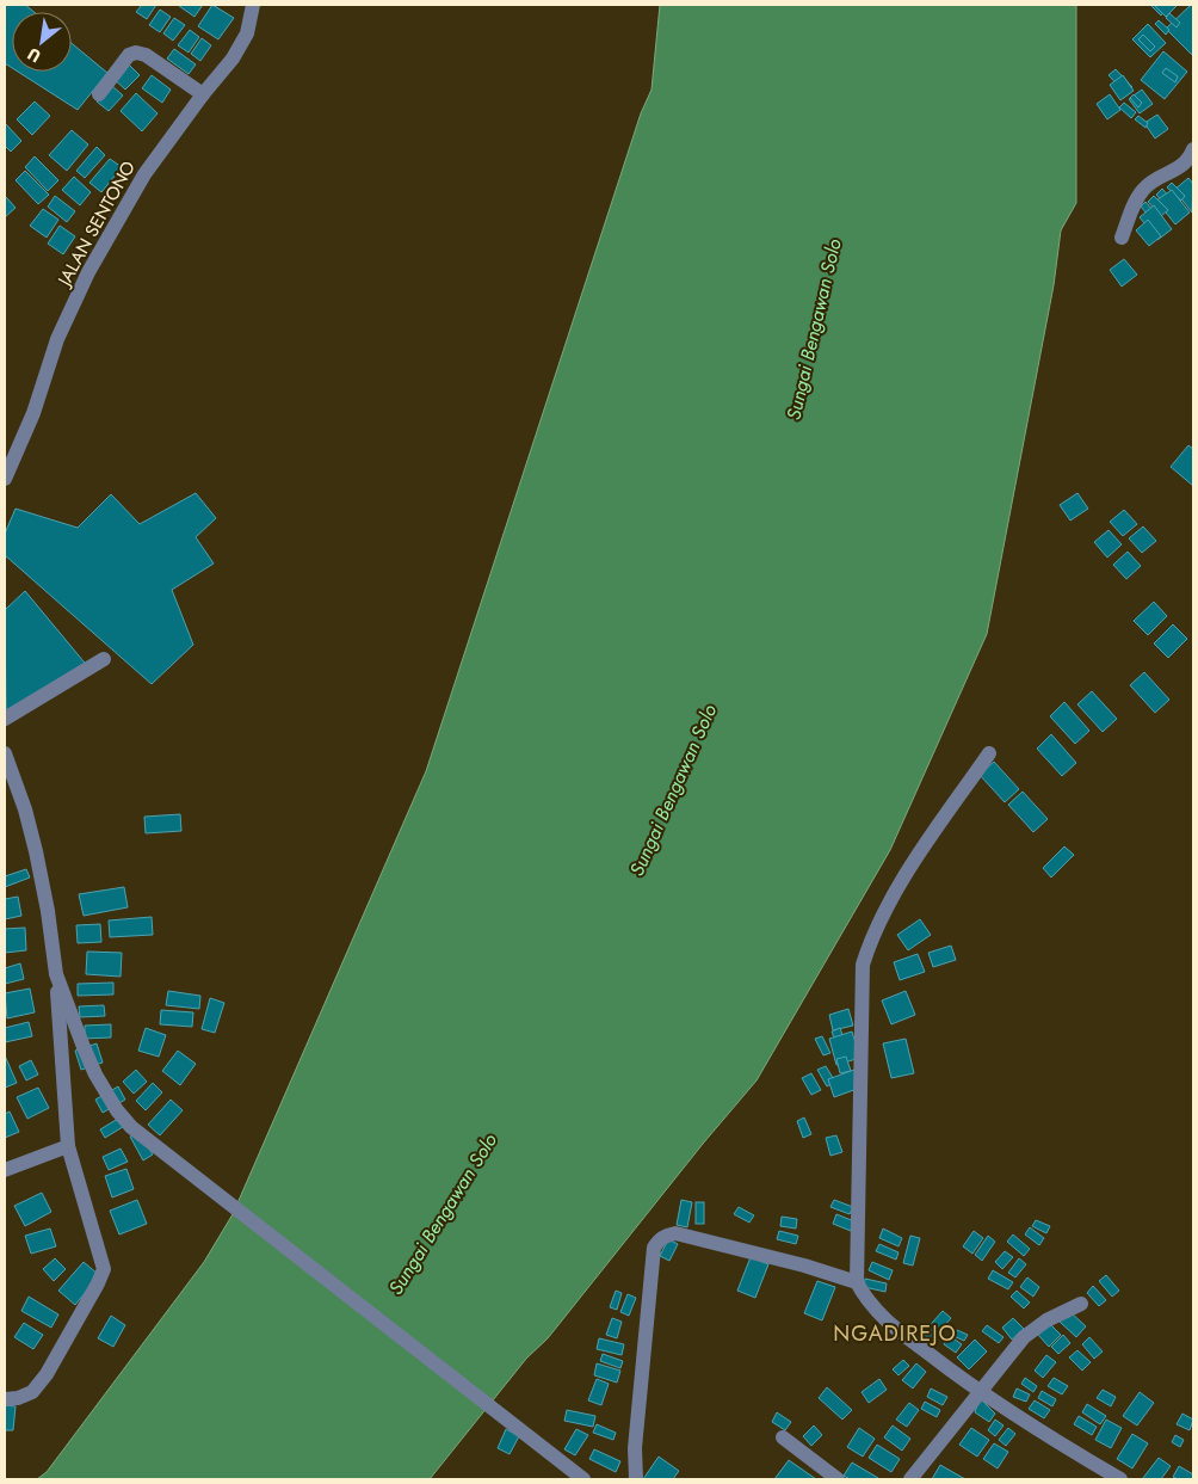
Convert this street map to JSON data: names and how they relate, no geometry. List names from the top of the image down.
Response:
{
  "streets": {
    "street": ["JALAN SENTONO"]
  },
  "districts": ["NGADIREJO"],
  "water": ["Sungai Bengawan Solo"],
  "north": "bottom left"
}
